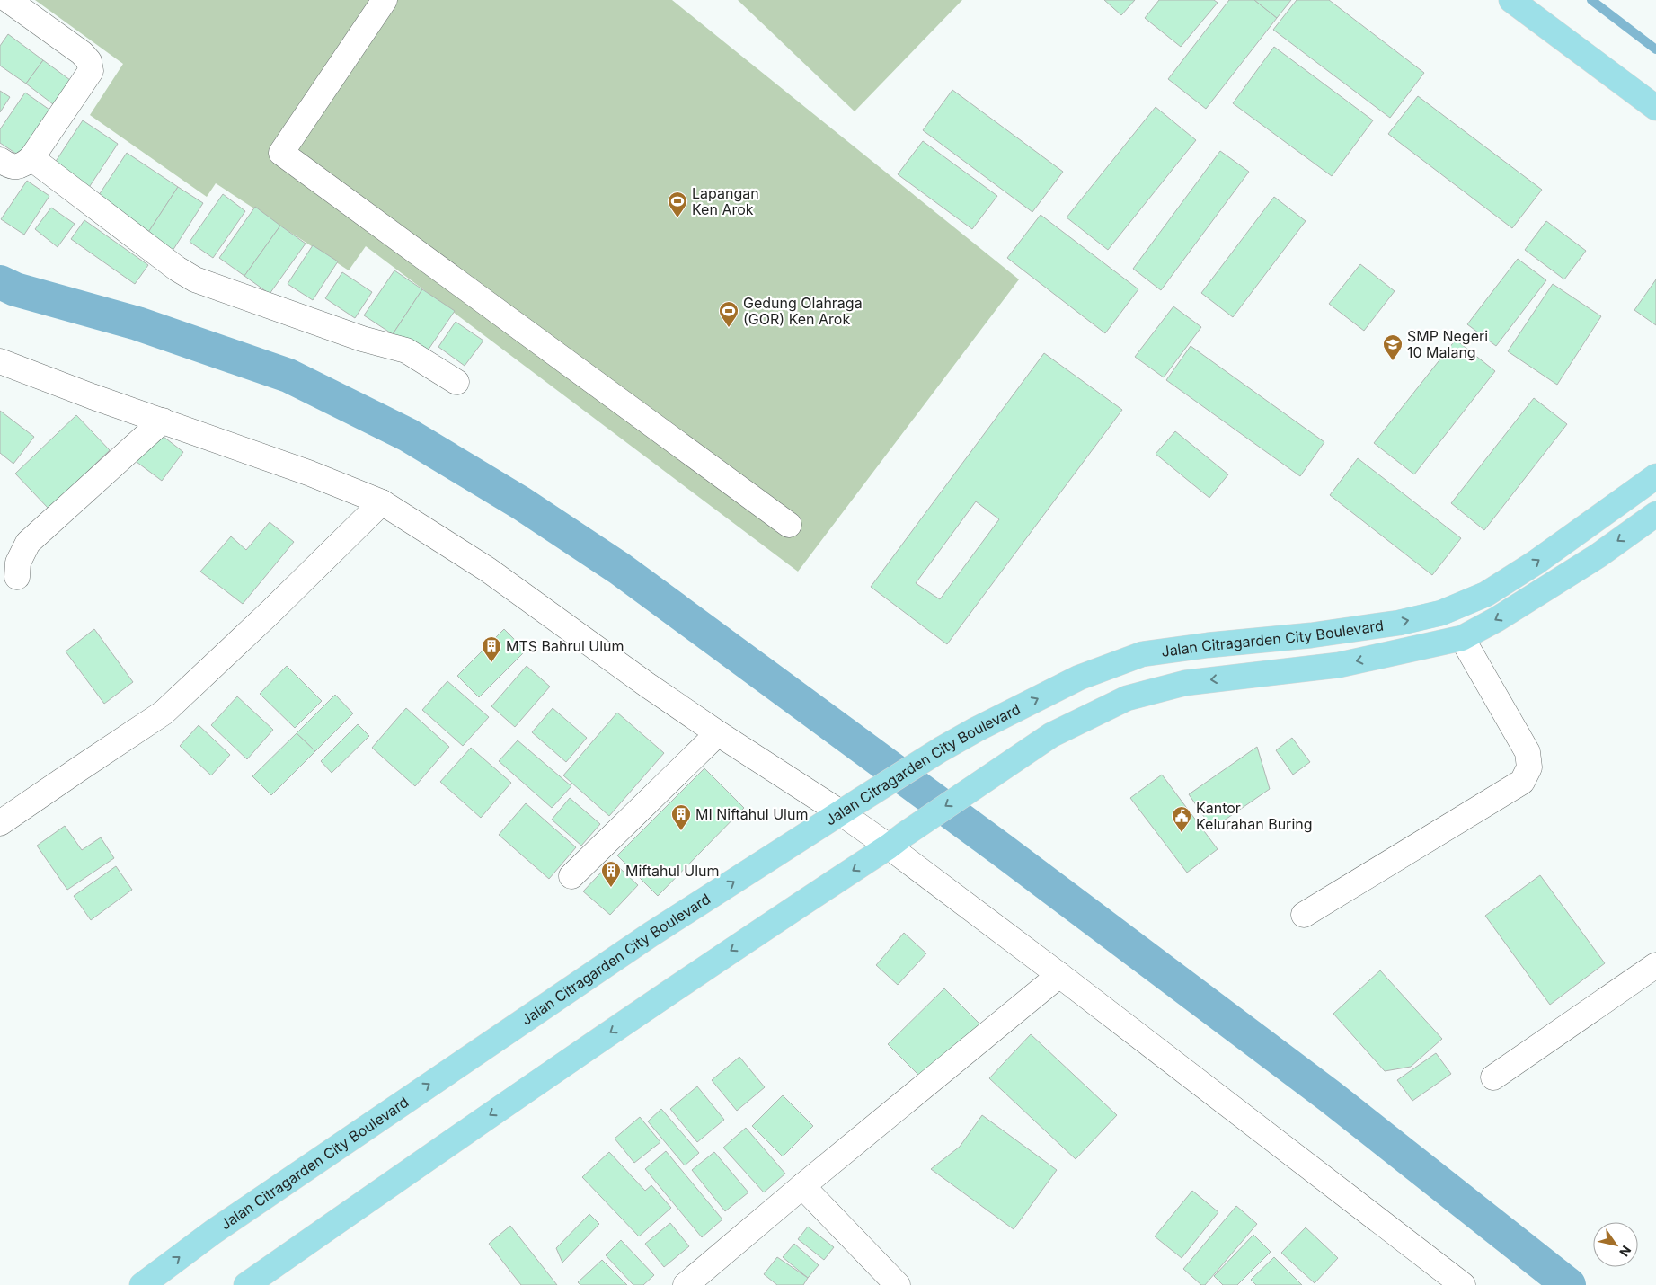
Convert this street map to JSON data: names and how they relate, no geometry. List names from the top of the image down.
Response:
{
  "streets": {
    "main road": ["Jalan Citragarden City Boulevard"]
  },
  "places": {
    "sports": ["Lapangan Ken Arok", "Gedung Olahraga (GOR) Ken Arok"],
    "school or university": ["SMP Negeri 10 Malang"],
    "building": ["MTS Bahrul Ulum", "MI Niftahul Ulum", "Miftahul Ulum"],
    "public building": ["Kantor Kelurahan Buring"]
  },
  "north": "bottom right"
}
